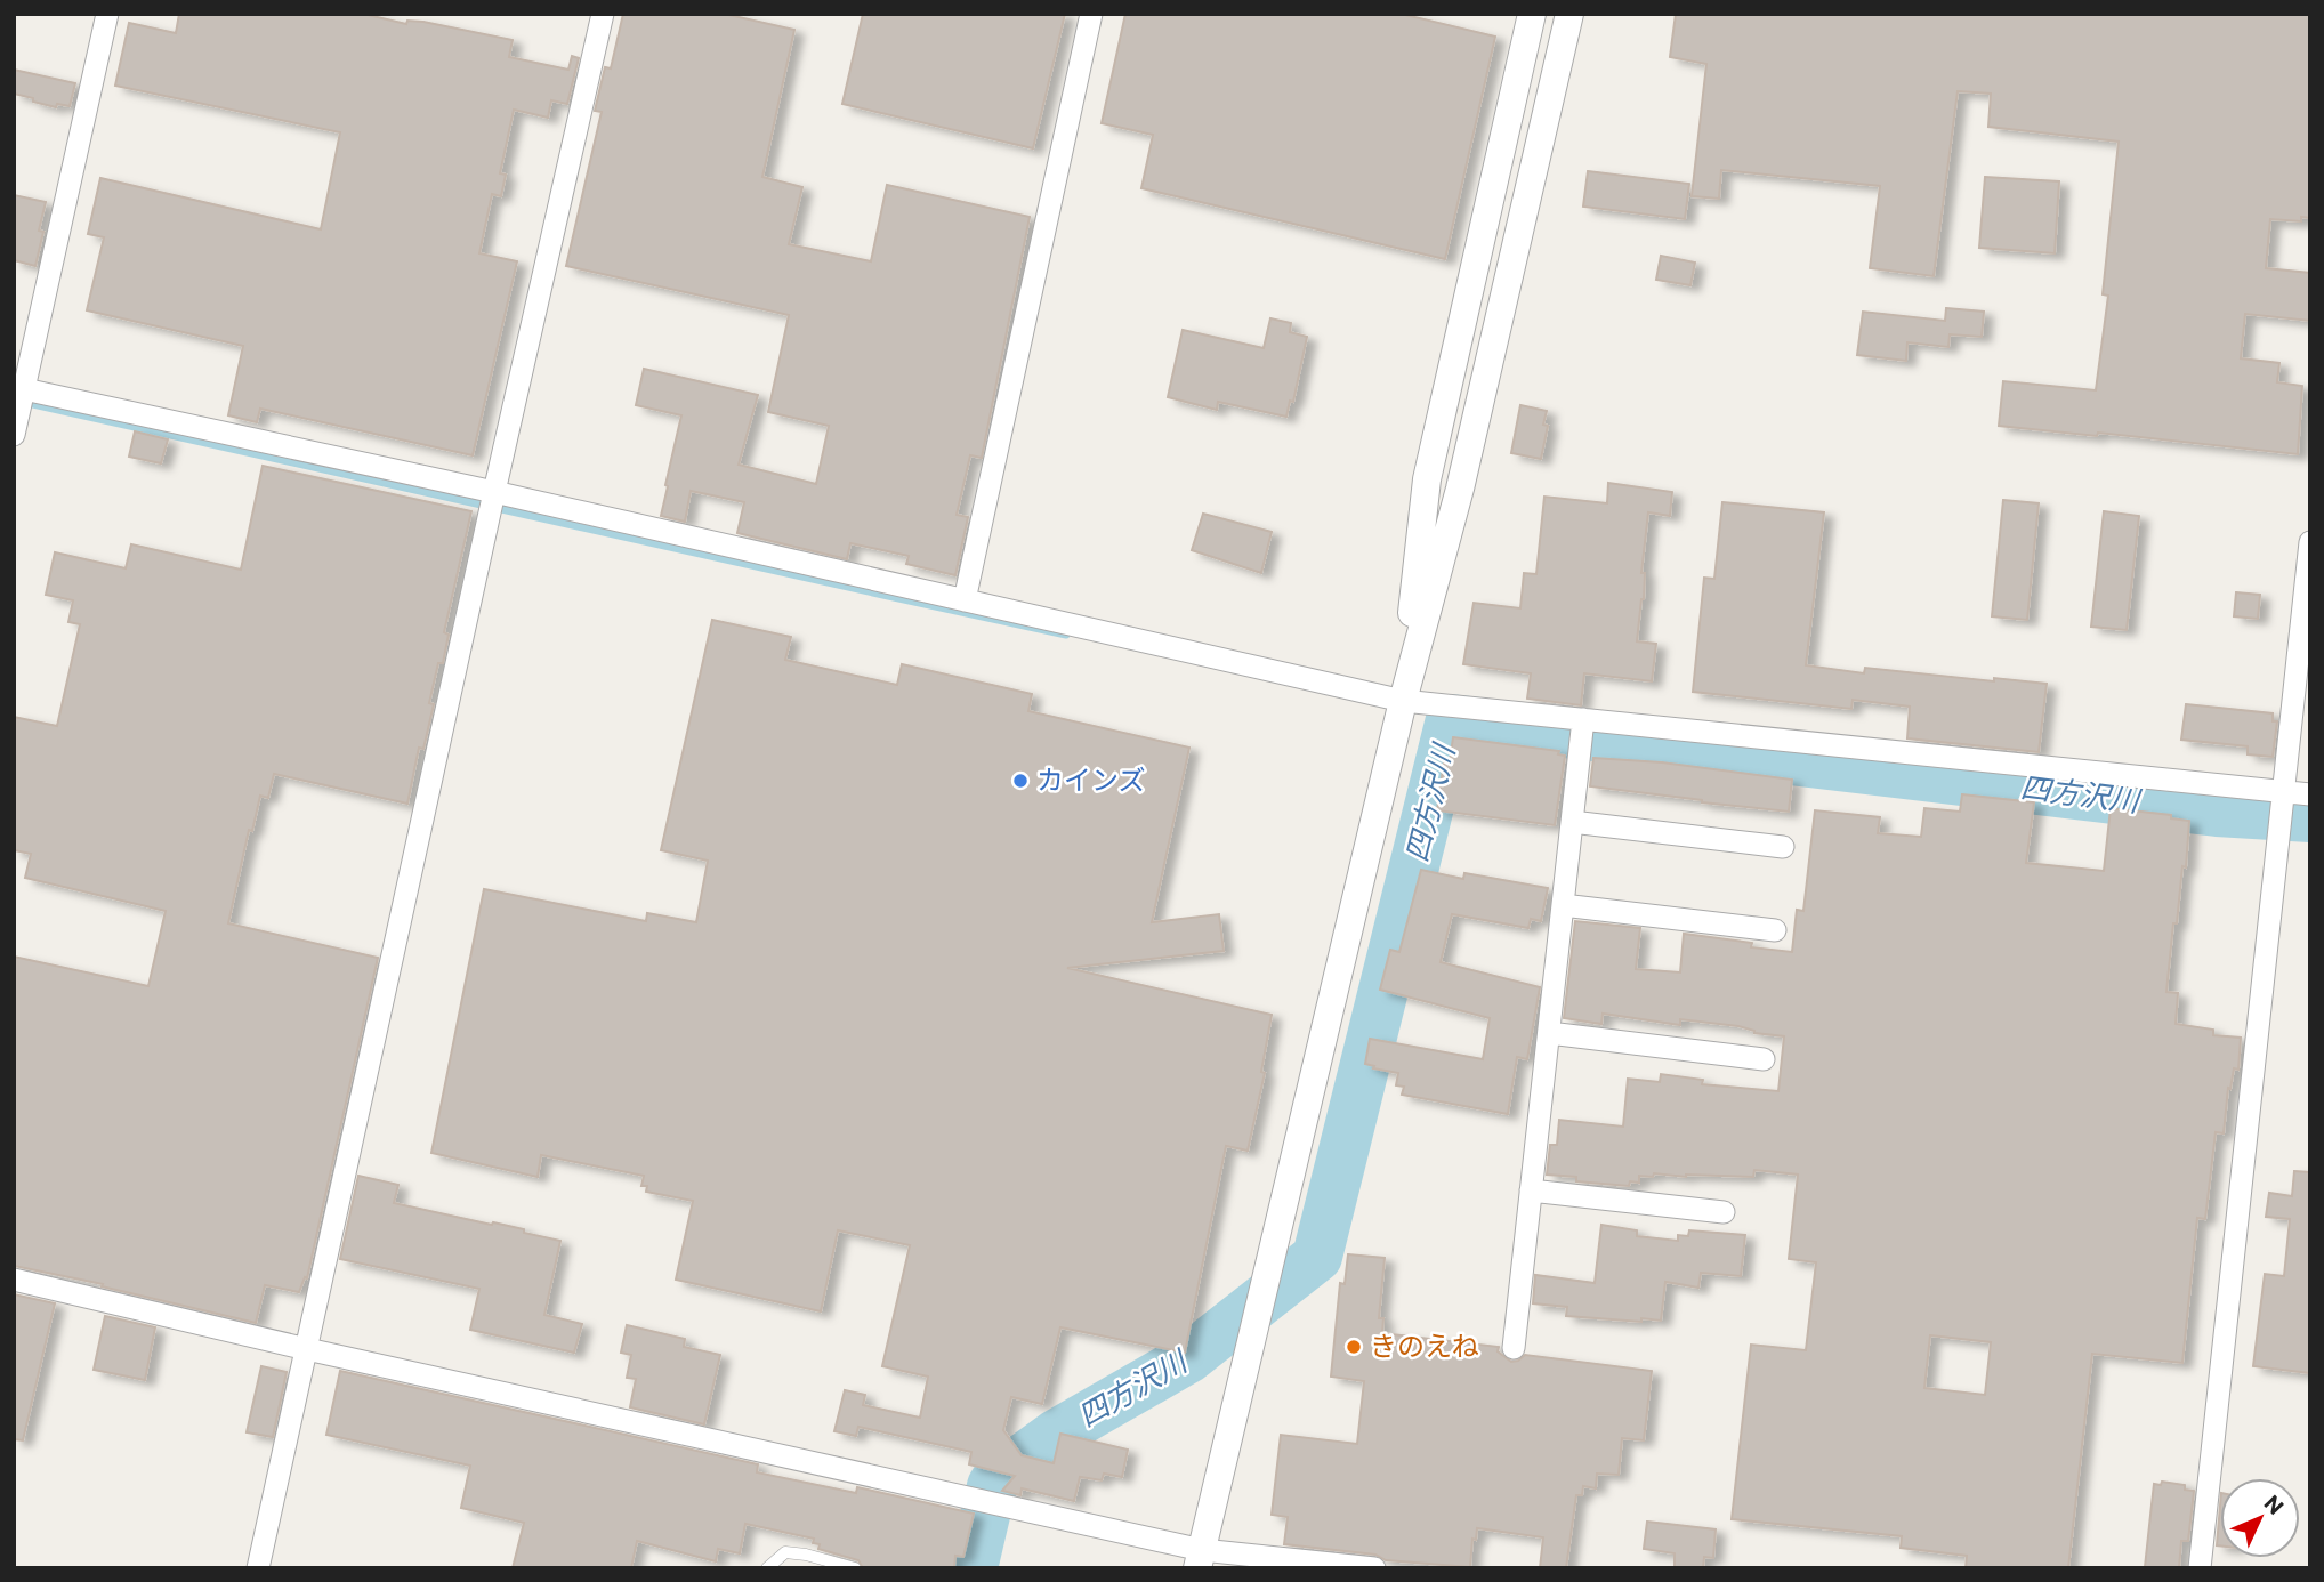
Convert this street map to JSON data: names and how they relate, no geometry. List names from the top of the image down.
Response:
{
  "water": ["四方沢川"],
  "places": ["カインズ", "きのえね"],
  "north": "top right"
}
